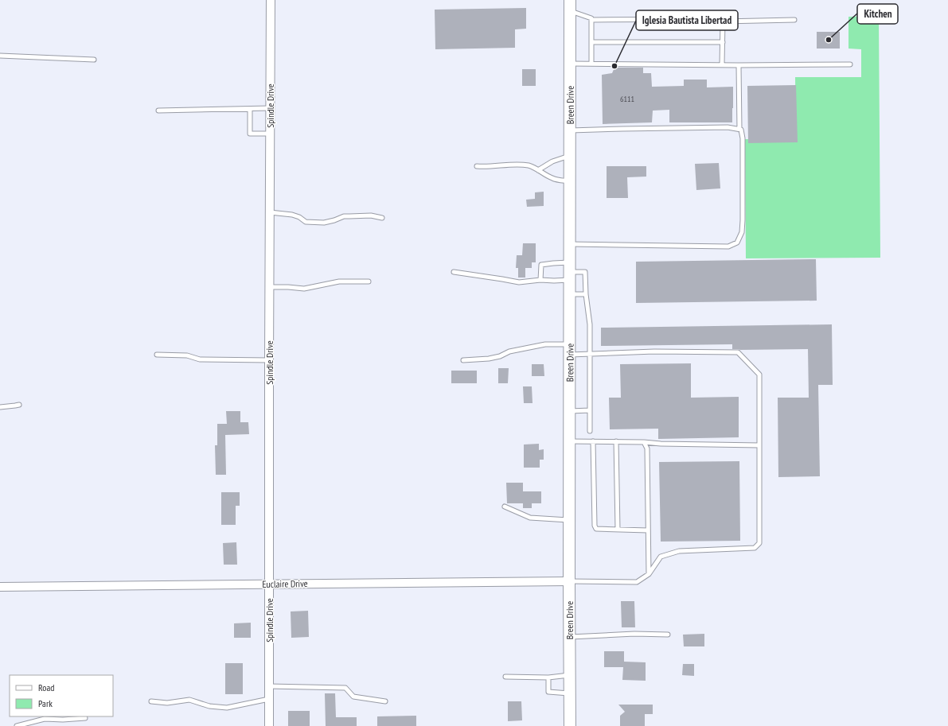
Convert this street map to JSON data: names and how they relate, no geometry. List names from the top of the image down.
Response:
{
  "streets": {
    "street": ["Spindle Drive", "Breen Drive", "Euclaire Drive"]
  },
  "crossings": [
    ["Spindle Drive", "Euclaire Drive"],
    ["Breen Drive", "Euclaire Drive"]
  ],
  "places": ["Kitchen", "Iglesia Bautista Libertad"],
  "house_numbers": ["6111"],
  "legend": ["Road", "Park"]
}
